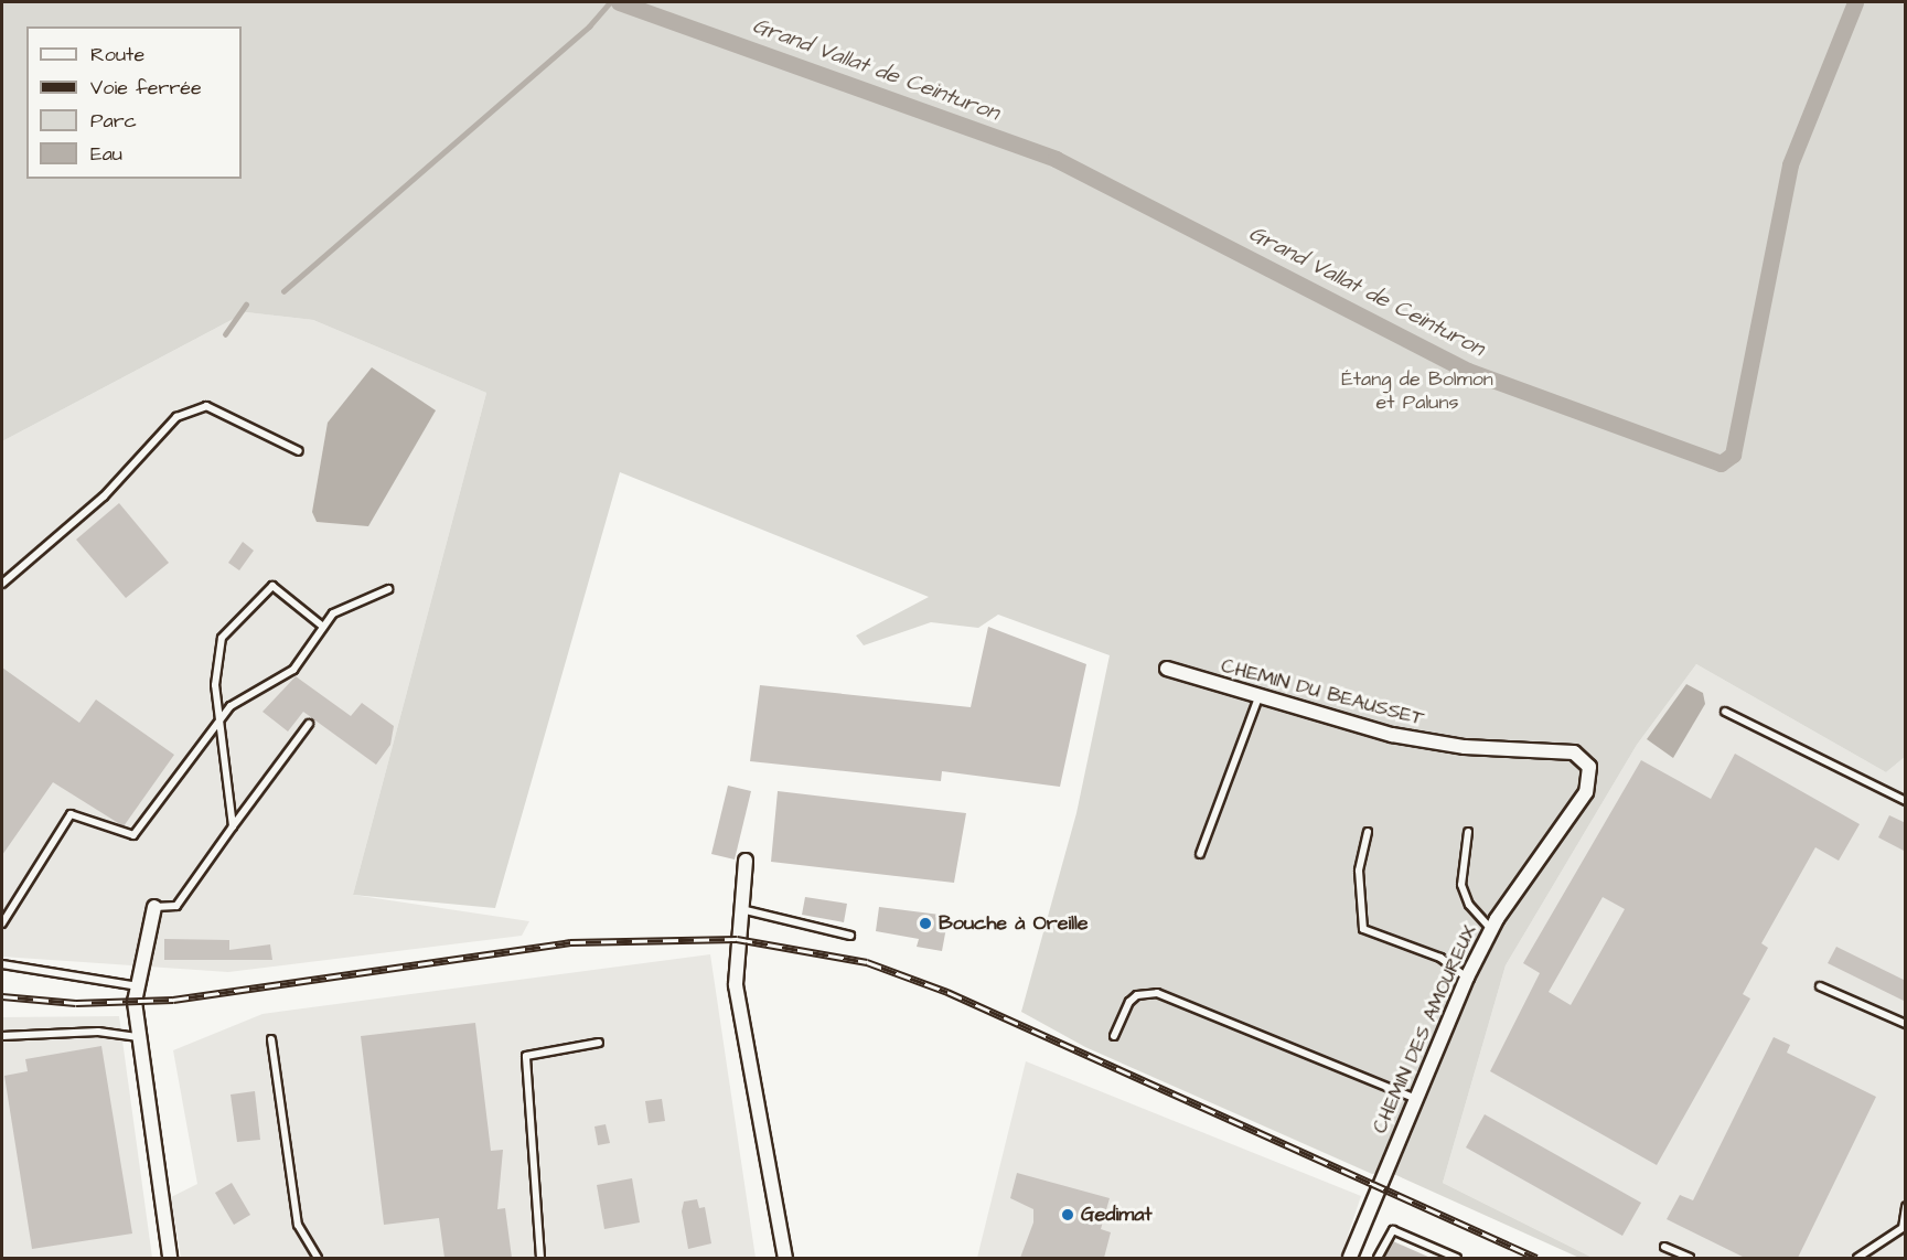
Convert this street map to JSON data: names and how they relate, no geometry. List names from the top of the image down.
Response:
{
  "streets": {
    "street": ["CHEMIN DU BEAUSSET", "CHEMIN DES AMOUREUX"]
  },
  "crossings": [
    ["CHEMIN DU BEAUSSET", "CHEMIN DES AMOUREUX"]
  ],
  "water": ["Grand Vallat de Ceinturon"],
  "parks": ["Étang de Bolmon et Paluns"],
  "places": ["Bouche à Oreille", "Gedimat"],
  "legend": [
    "Route",
    "Voie ferrée",
    "Parc",
    "Eau"
  ]
}
